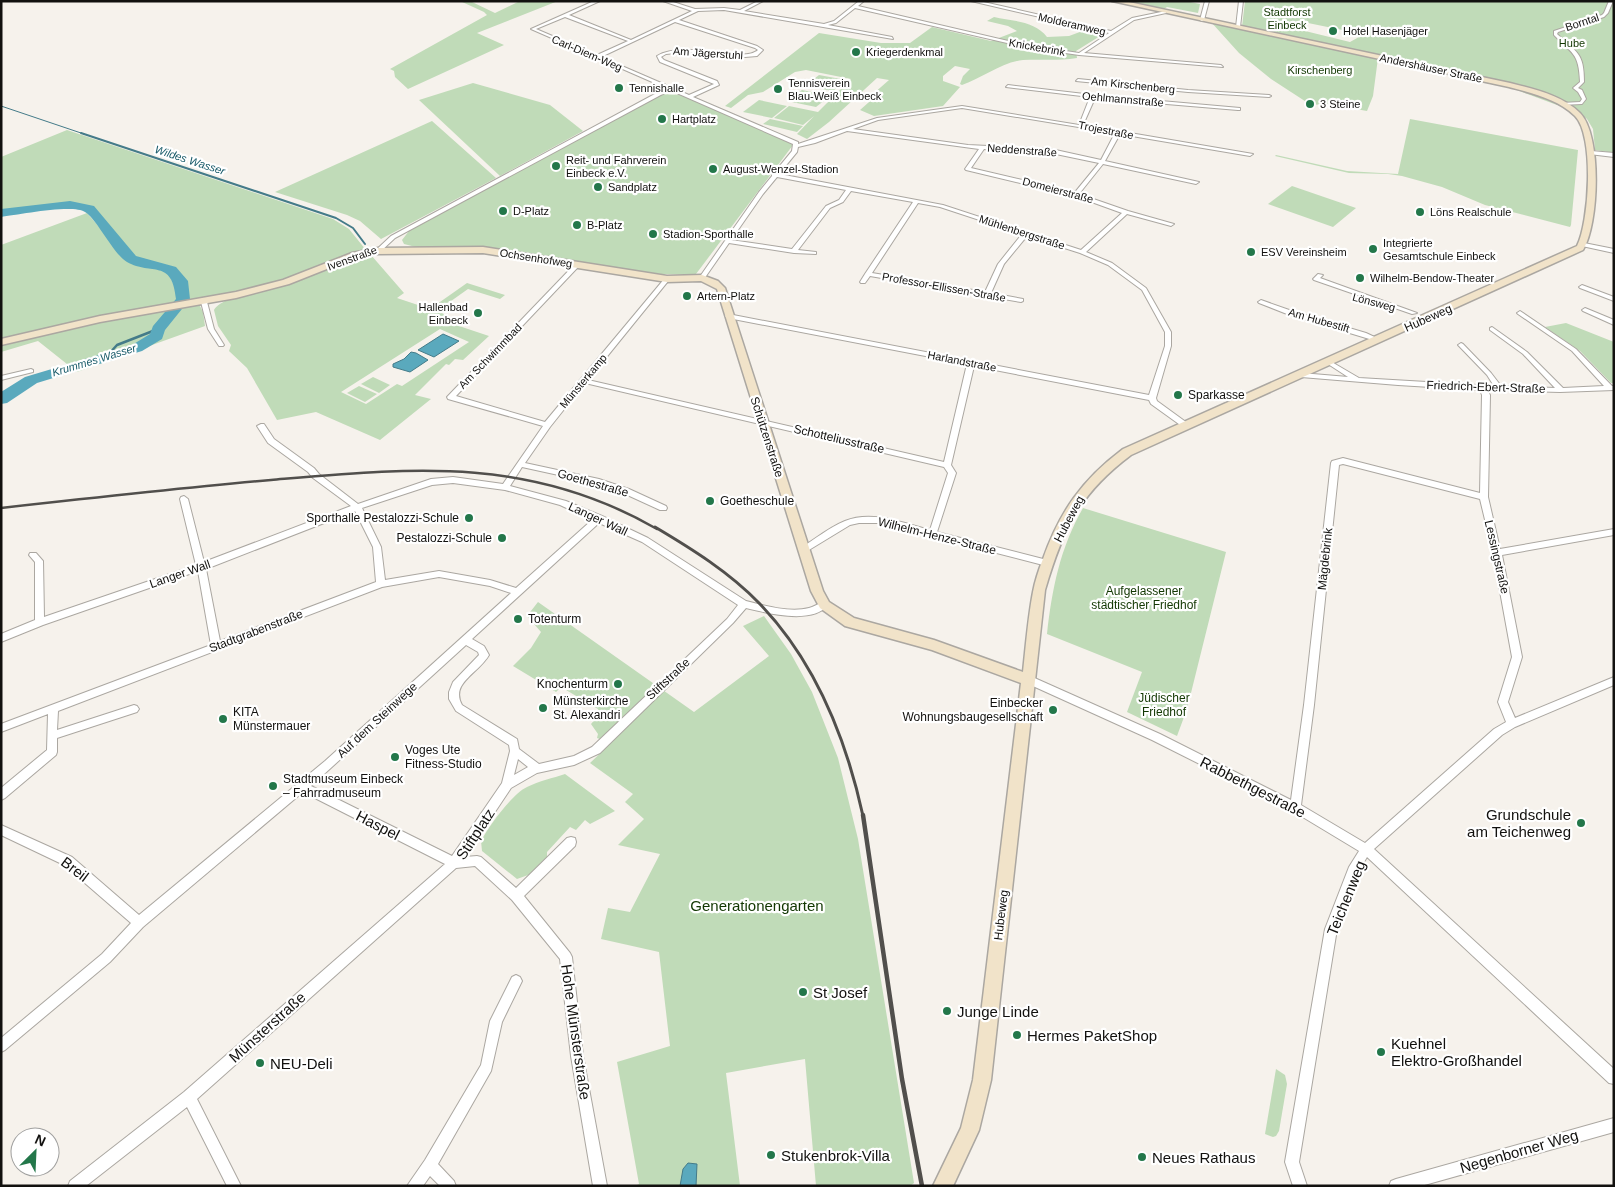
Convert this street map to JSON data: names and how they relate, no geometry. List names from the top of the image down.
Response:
{
  "streets": {
    "street": [
      "Borntal",
      "Molderamweg",
      "Knickebrink",
      "Carl-Diem-Weg",
      "Am Jägerstuhl",
      "Andershäuser Straße",
      "Am Kirschenberg",
      "Oehlmannstraße",
      "Trojestraße",
      "Neddenstraße",
      "Domeierstraße",
      "Mühlenbergstraße",
      "Ivenstraße",
      "Ochsenhofweg",
      "Professor-Ellissen-Straße",
      "Lönsweg",
      "Hubeweg",
      "Am Hubestift",
      "Am Schwimmbad",
      "Harlandstraße",
      "Münsterkamp",
      "Friedrich-Ebert-Straße",
      "Schützenstraße",
      "Schotteliusstraße",
      "Goethestraße",
      "Langer Wall",
      "Wilhelm-Henze-Straße",
      "Lessingstraße",
      "Mägdebrink",
      "Stadtgrabenstraße",
      "Stiftstraße",
      "Auf dem Steinwege",
      "Rabbethgestraße",
      "Haspel",
      "Stiftplatz",
      "Breil",
      "Teichenweg",
      "Münsterstraße",
      "Hohe Münsterstraße",
      "Negenborner Weg"
    ]
  },
  "crossings": [
    ["Borntal", "Andershäuser Straße"],
    ["Carl-Diem-Weg", "Am Jägerstuhl"],
    ["Carl-Diem-Weg", "Ivenstraße"],
    ["Am Kirschenberg", "Oehlmannstraße"],
    ["Trojestraße", "Neddenstraße"],
    ["Neddenstraße", "Domeierstraße"],
    ["Mühlenbergstraße", "Harlandstraße"],
    ["Ivenstraße", "Ochsenhofweg"],
    ["Ochsenhofweg", "Am Schwimmbad"],
    ["Ochsenhofweg", "Münsterkamp"],
    ["Ochsenhofweg", "Schützenstraße"],
    ["Lönsweg", "Hubeweg"],
    ["Hubeweg", "Am Hubestift"],
    ["Hubeweg", "Harlandstraße"],
    ["Hubeweg", "Friedrich-Ebert-Straße"],
    ["Hubeweg", "Wilhelm-Henze-Straße"],
    ["Hubeweg", "Rabbethgestraße"],
    ["Am Schwimmbad", "Münsterkamp"],
    ["Harlandstraße", "Schützenstraße"],
    ["Münsterkamp", "Schotteliusstraße"],
    ["Münsterkamp", "Goethestraße"],
    ["Münsterkamp", "Langer Wall"],
    ["Friedrich-Ebert-Straße", "Lessingstraße"],
    ["Schützenstraße", "Schotteliusstraße"],
    ["Schützenstraße", "Langer Wall"],
    ["Schützenstraße", "Wilhelm-Henze-Straße"],
    ["Schützenstraße", "Rabbethgestraße"],
    ["Langer Wall", "Stiftstraße"],
    ["Langer Wall", "Auf dem Steinwege"],
    ["Langer Wall", "Rabbethgestraße"],
    ["Lessingstraße", "Mägdebrink"],
    ["Lessingstraße", "Teichenweg"],
    ["Mägdebrink", "Rabbethgestraße"],
    ["Stadtgrabenstraße", "Auf dem Steinwege"],
    ["Stiftstraße", "Stiftplatz"],
    ["Auf dem Steinwege", "Haspel"],
    ["Auf dem Steinwege", "Breil"],
    ["Rabbethgestraße", "Teichenweg"],
    ["Haspel", "Stiftplatz"],
    ["Haspel", "Münsterstraße"],
    ["Stiftplatz", "Münsterstraße"],
    ["Stiftplatz", "Hohe Münsterstraße"]
  ],
  "water": ["Wildes Wasser", "Krummes Wasser"],
  "parks": [
    "Stadtforst Einbeck",
    "Hube",
    "Kirschenberg",
    "Aufgelassener städtischer Friedhof",
    "Jüdischer Friedhof",
    "Generationengarten"
  ],
  "places": [
    "Hotel Hasenjäger",
    "Kriegerdenkmal",
    "Tennishalle",
    "Tennisverein Blau-Weiß Einbeck",
    "3 Steine",
    "Hartplatz",
    "Reit- und Fahrverein Einbeck e.V.",
    "August-Wenzel-Stadion",
    "Sandplatz",
    "D-Platz",
    "Löns Realschule",
    "B-Platz",
    "Stadion-Sporthalle",
    "Integrierte Gesamtschule Einbeck",
    "ESV Vereinsheim",
    "Wilhelm-Bendow-Theater",
    "Artern-Platz",
    "Hallenbad Einbeck",
    "Sparkasse",
    "Goetheschule",
    "Sporthalle Pestalozzi-Schule",
    "Pestalozzi-Schule",
    "Totenturm",
    "Knochenturm",
    "Münsterkirche St. Alexandri",
    "Einbecker Wohnungsbaugesellschaft",
    "KITA Münstermauer",
    "Voges Ute Fitness-Studio",
    "Stadtmuseum Einbeck – Fahrradmuseum",
    "Grundschule am Teichenweg",
    "St Josef",
    "Junge Linde",
    "Hermes PaketShop",
    "Kuehnel Elektro-Großhandel",
    "NEU-Deli",
    "Stukenbrok-Villa",
    "Neues Rathaus"
  ],
  "north": "top right"
}
